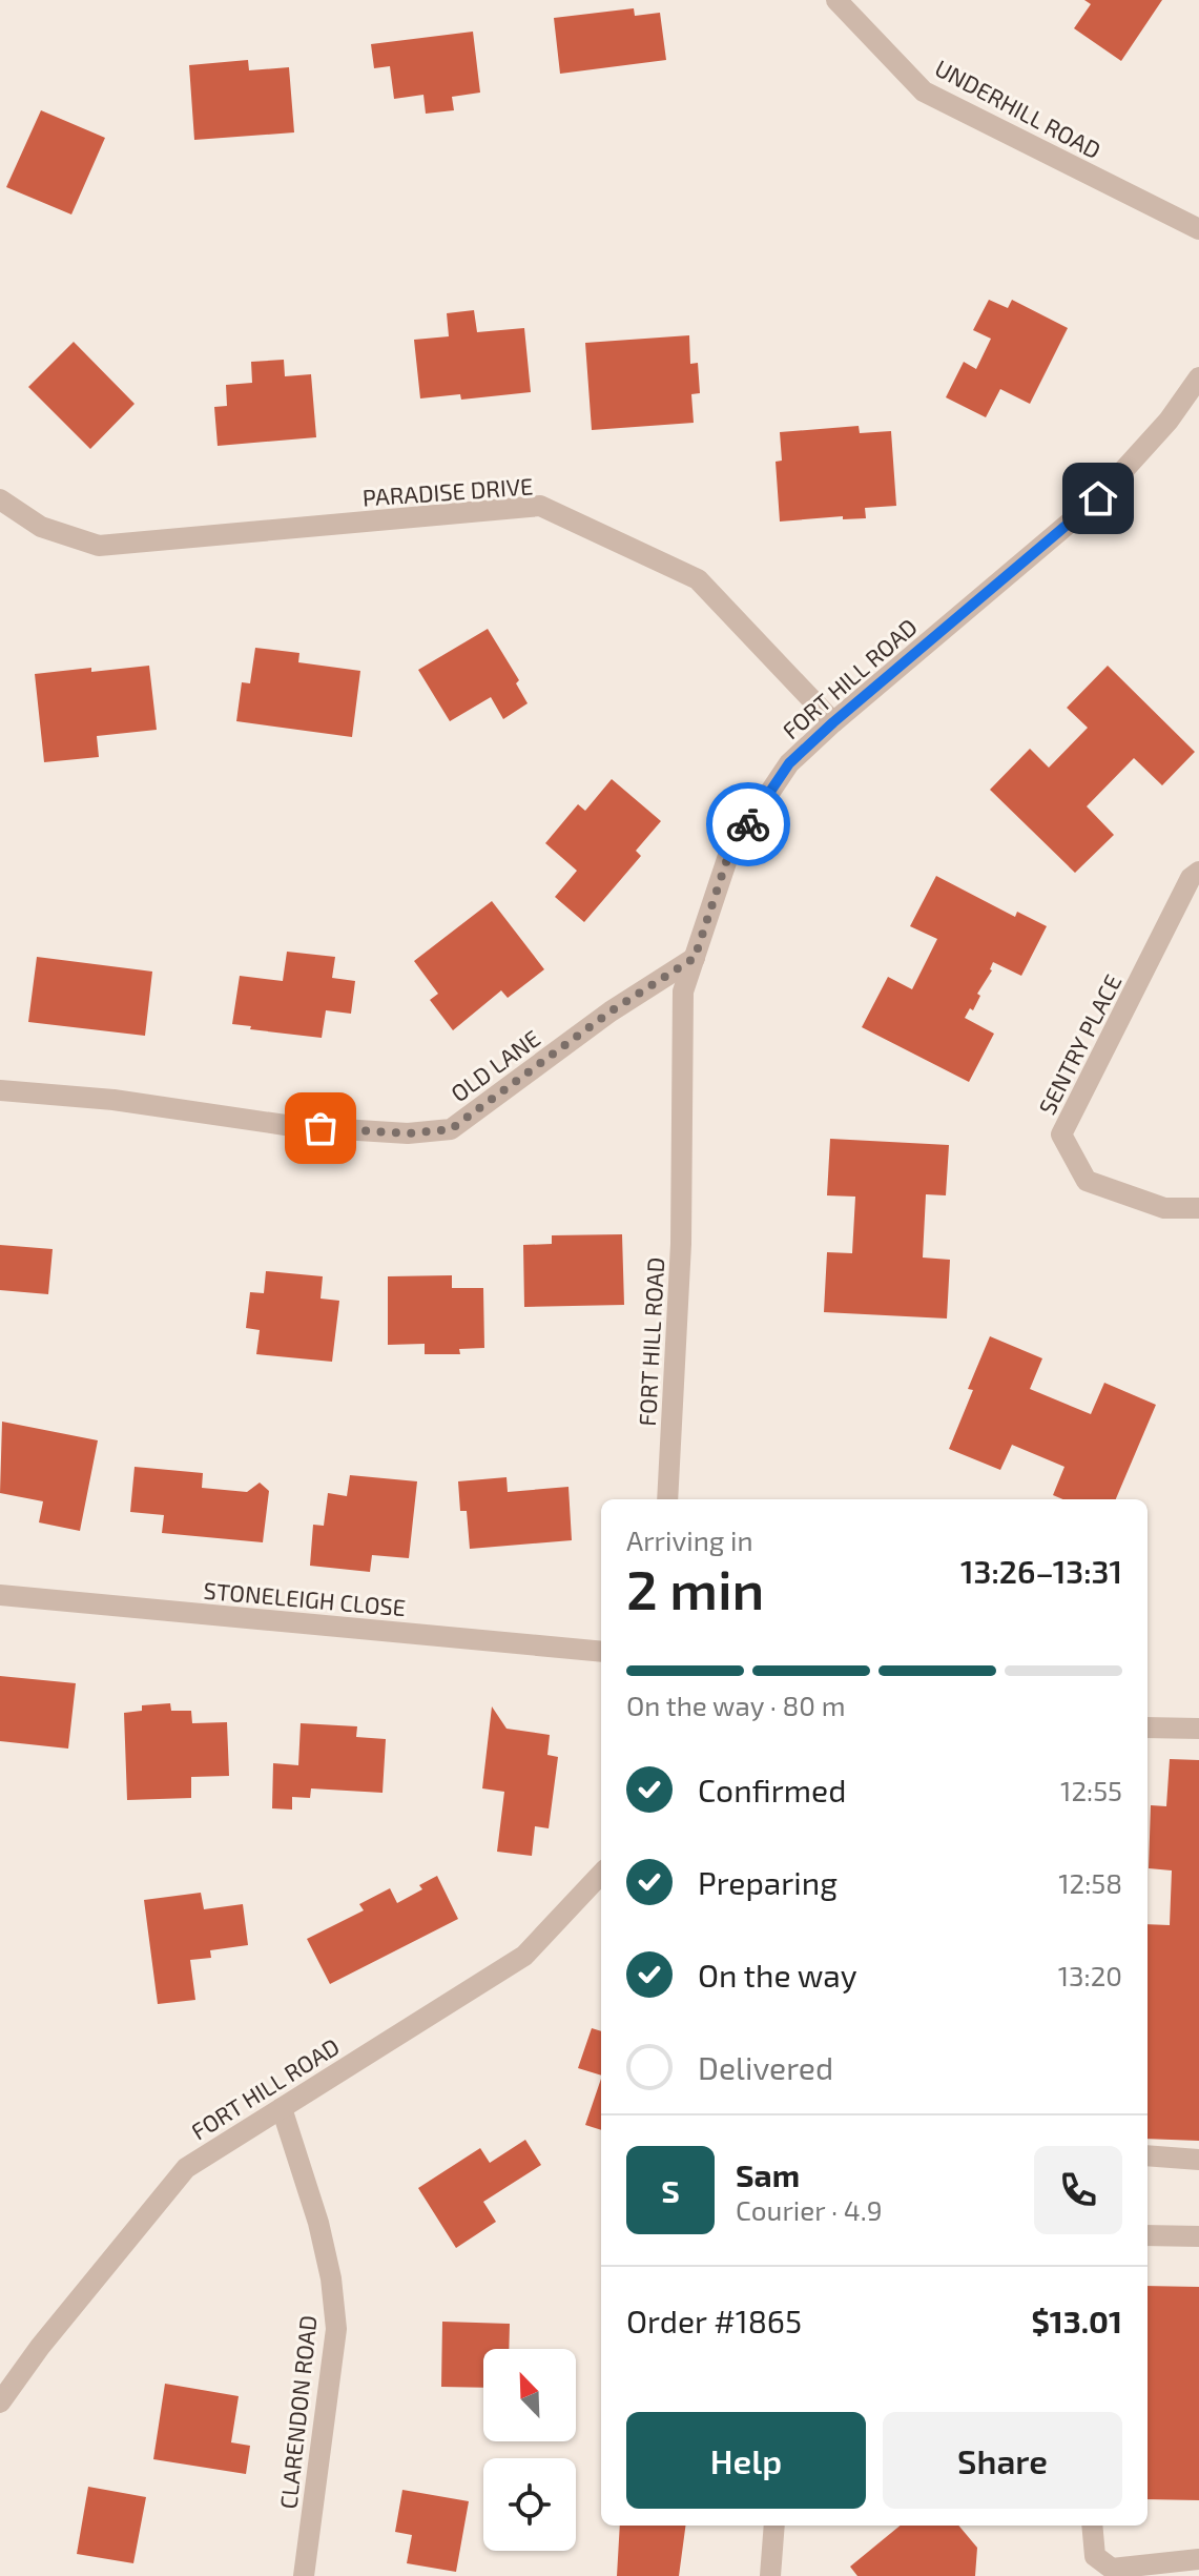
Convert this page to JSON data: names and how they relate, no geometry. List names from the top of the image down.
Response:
{
  "streets": {
    "street": [
      "UNDERHILL ROAD",
      "PARADISE DRIVE",
      "FORT HILL ROAD",
      "SENTRY PLACE",
      "OLD LANE",
      "STONELEIGH CLOSE",
      "CLARENDON ROAD"
    ]
  },
  "crossings": [
    ["PARADISE DRIVE", "FORT HILL ROAD"],
    ["FORT HILL ROAD", "OLD LANE"],
    ["FORT HILL ROAD", "CLARENDON ROAD"]
  ],
  "north": "top left",
  "page": {
    "heading": ["2 min", "Arriving in", "13:26–13:31"],
    "panel": [
      "Sam",
      "Courier · 4.9",
      "Order #1865",
      "$13.01"
    ],
    "bar": "On the way · 80 m",
    "list": [
      ["Confirmed", "12:55"],
      ["Preparing", "12:58"],
      ["On the way", "13:20"],
      "Delivered"
    ],
    "round": "S",
    "buttons": ["Help", "Share"]
  }
}
